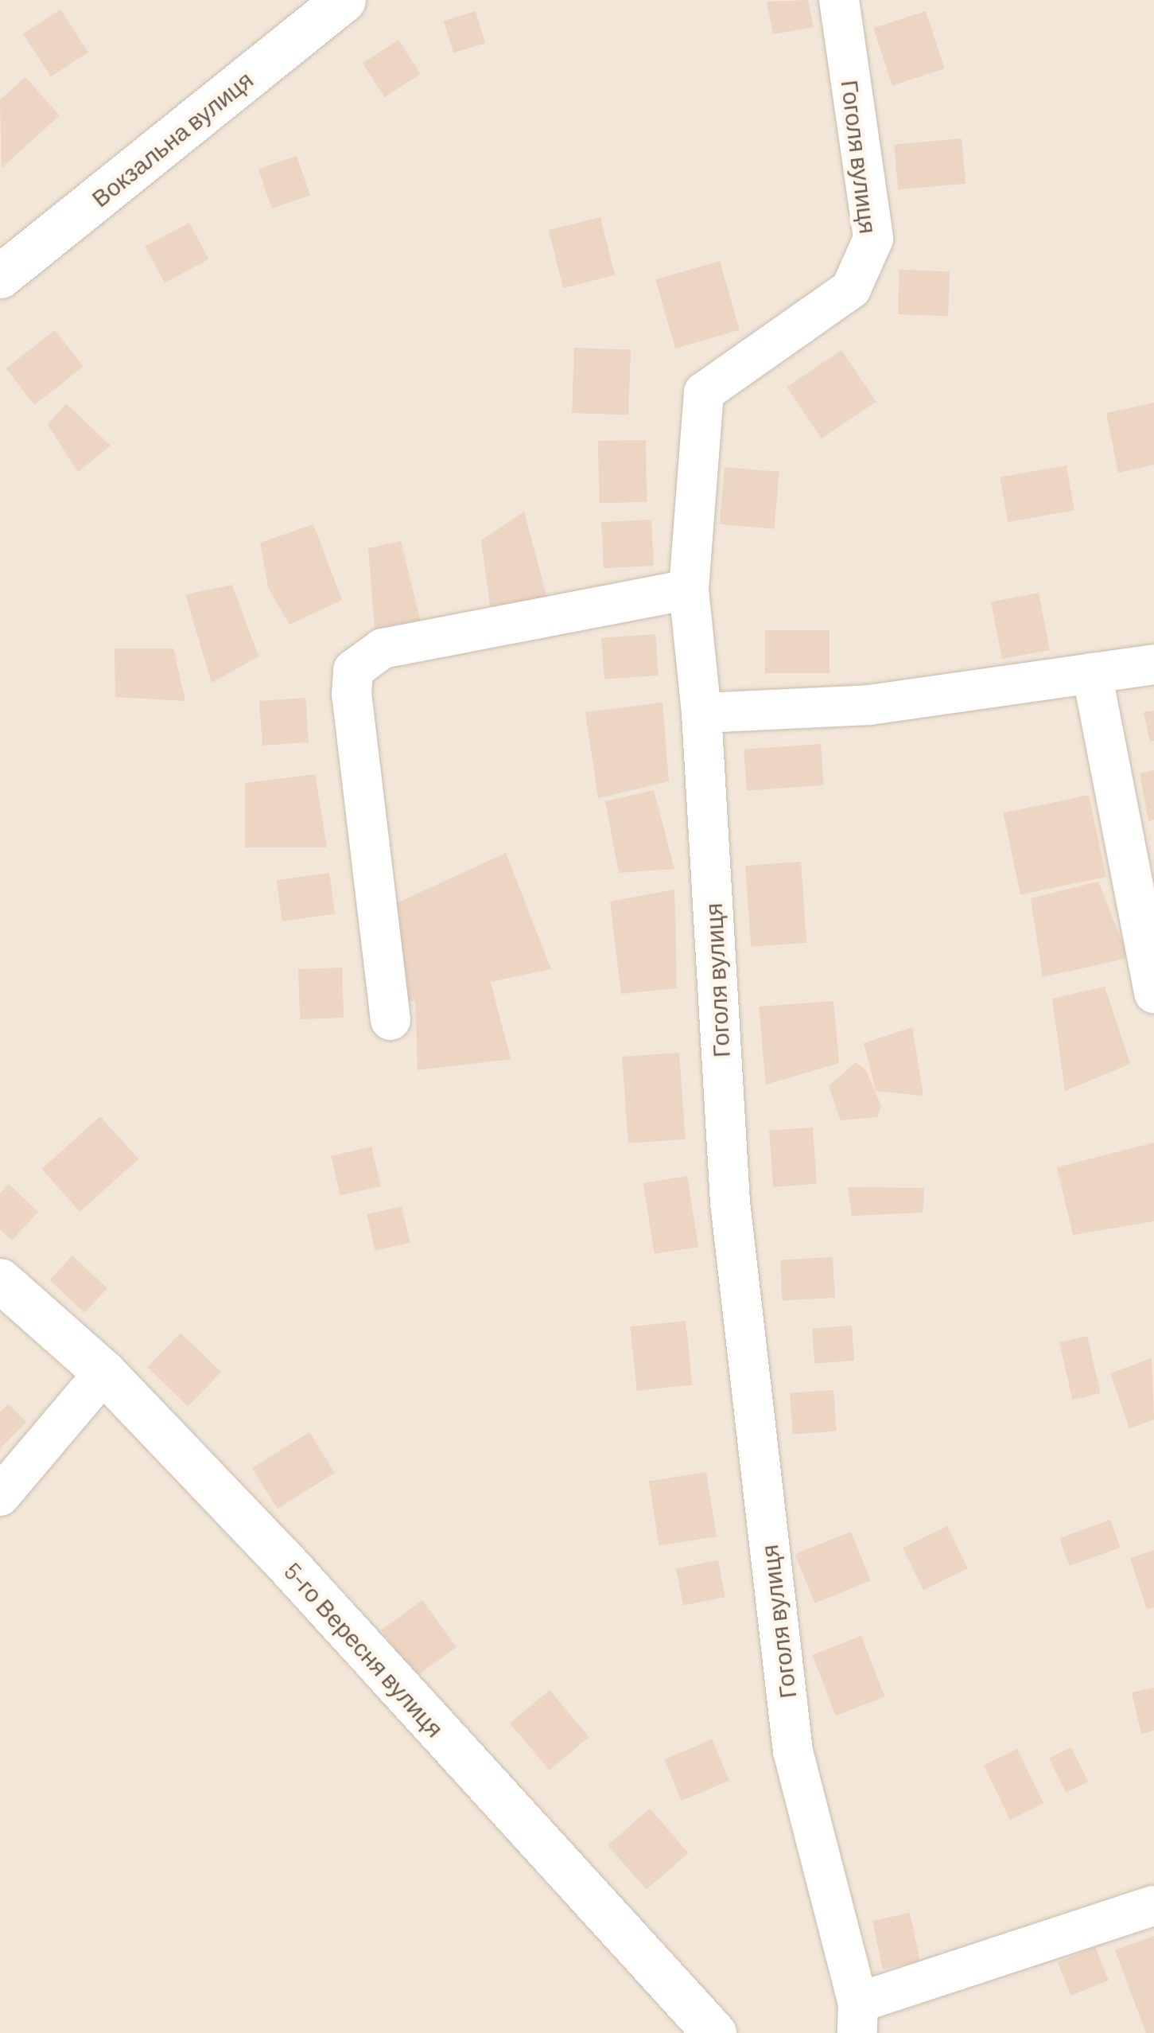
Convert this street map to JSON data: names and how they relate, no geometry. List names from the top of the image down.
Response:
{
  "streets": {
    "street": ["Вокзальна вулиця", "Гоголя вулиця", "5-го Вересня вулиця"]
  }
}
